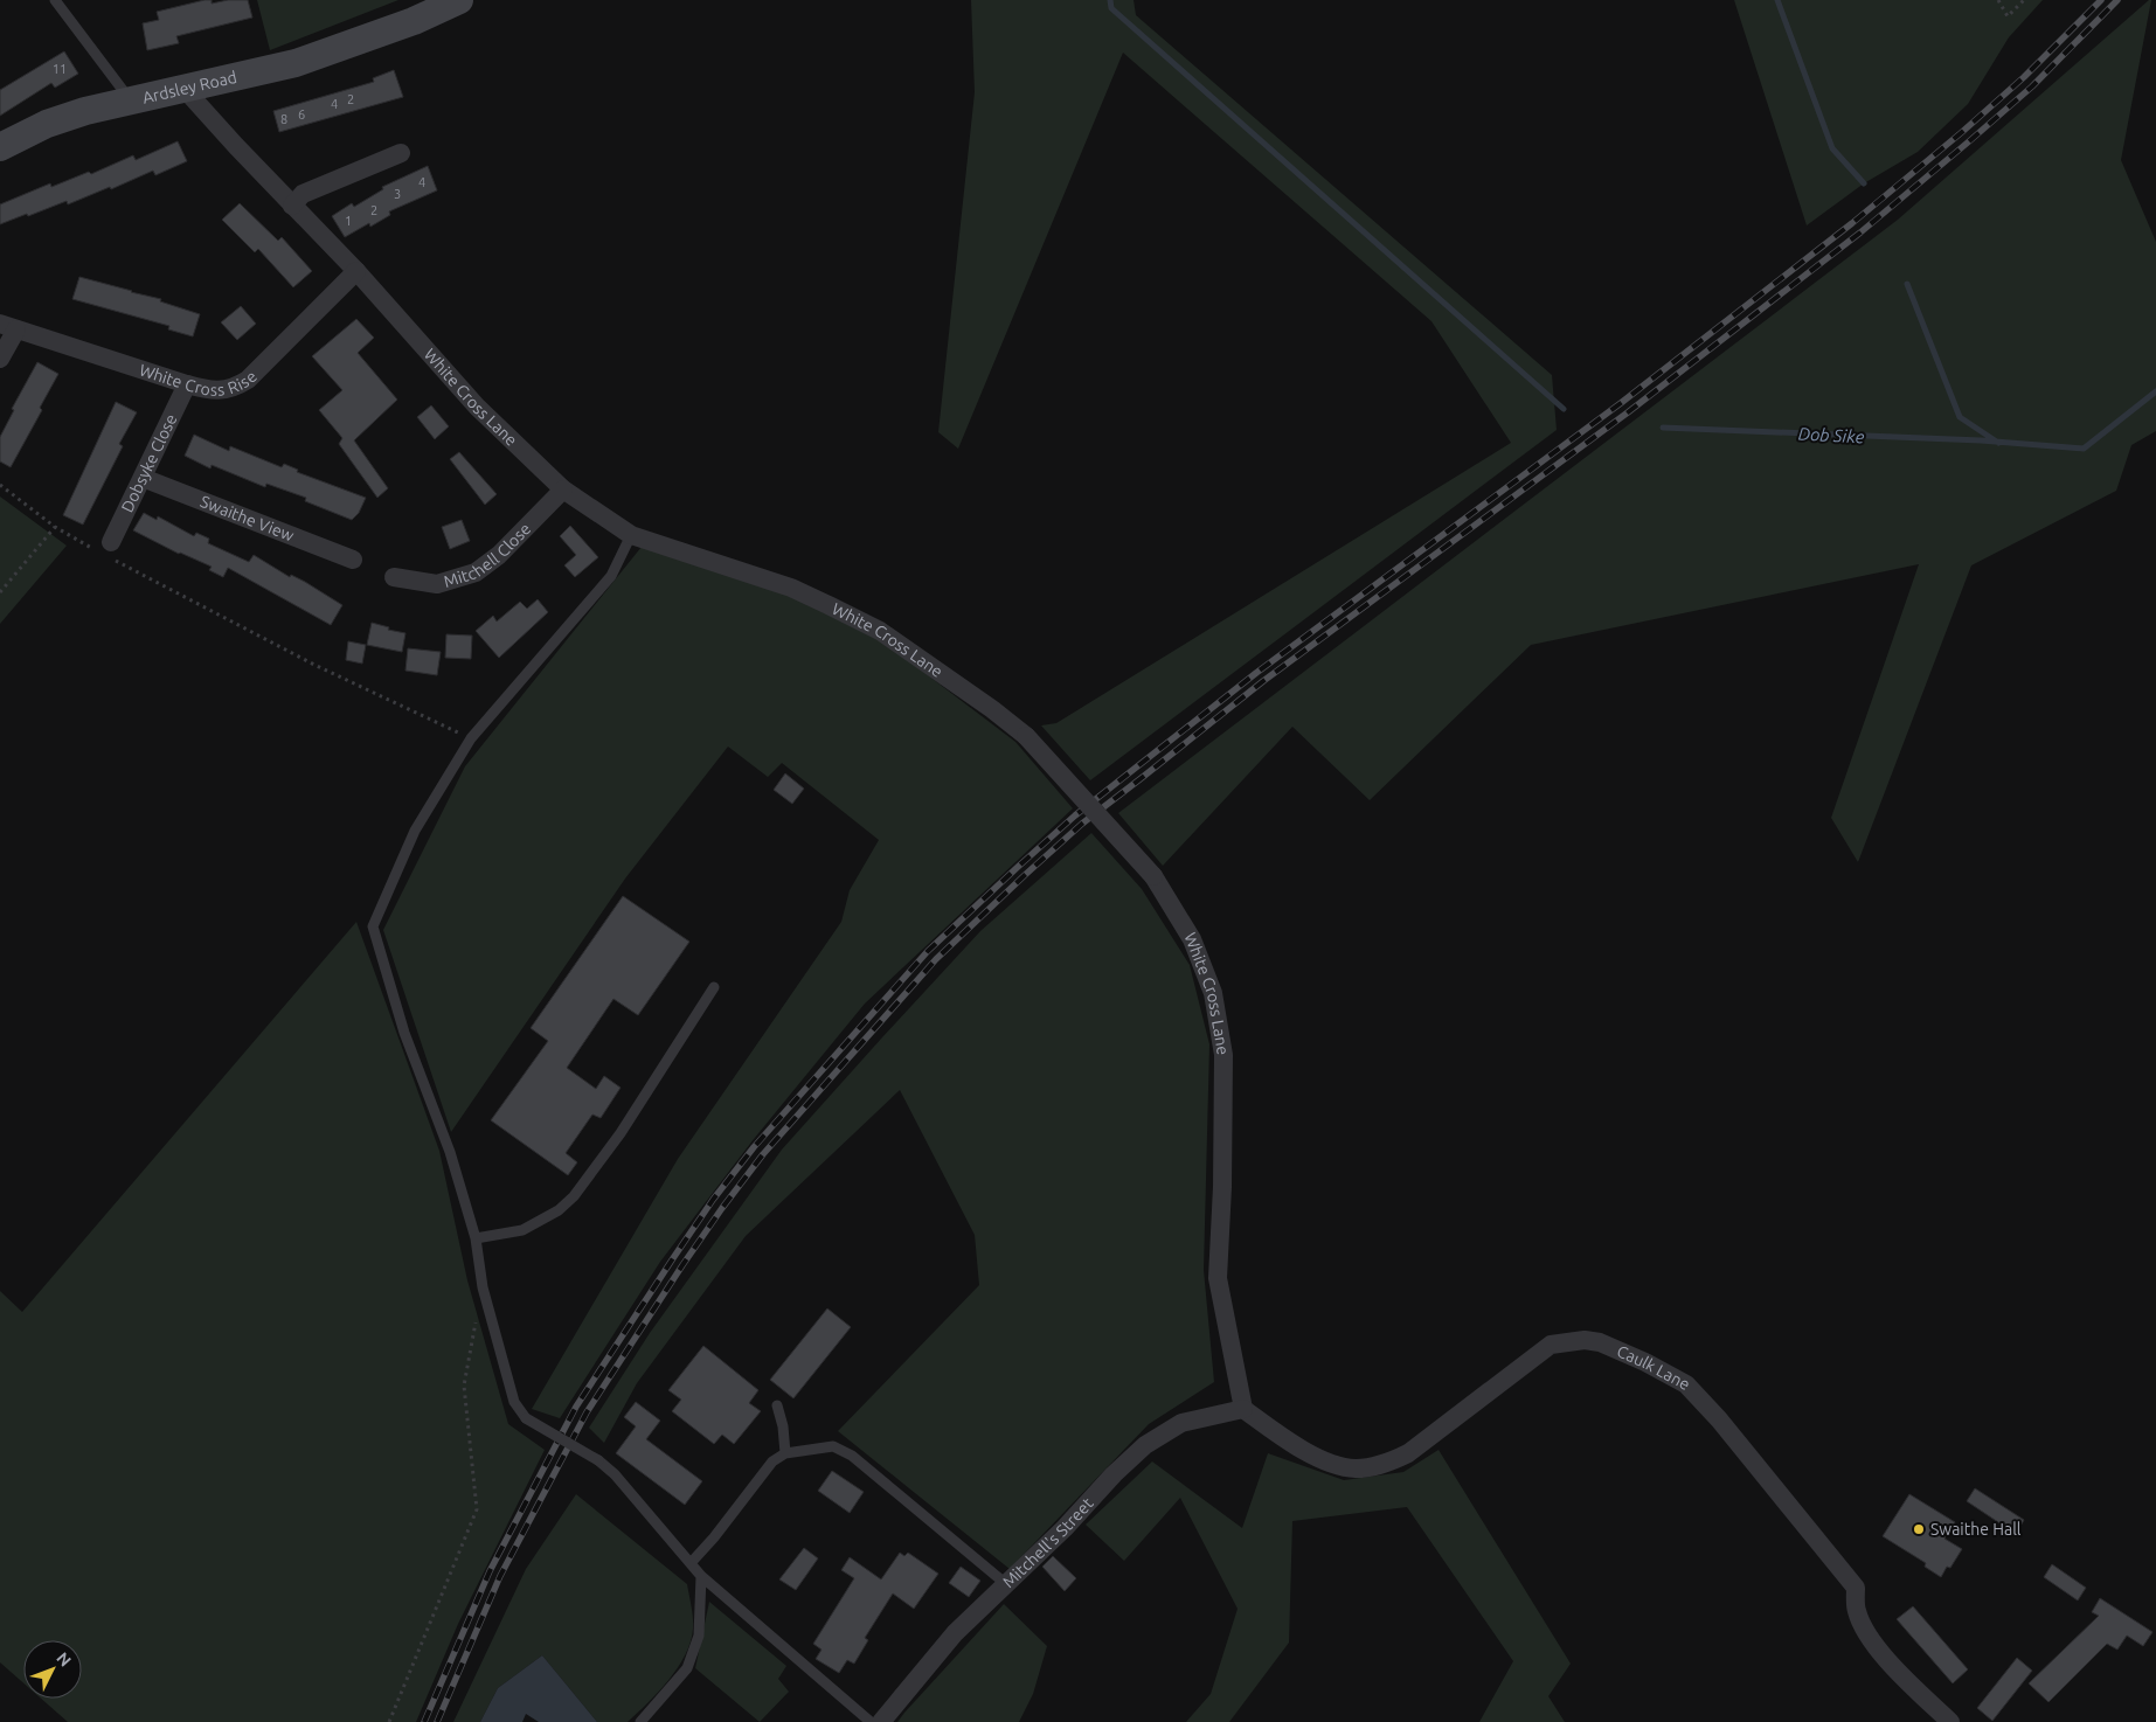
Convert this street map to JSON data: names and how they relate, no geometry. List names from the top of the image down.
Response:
{
  "streets": {
    "main road": ["Ardsley Road"],
    "street": [
      "White Cross Rise",
      "White Cross Lane",
      "Dobsyke Close",
      "Swaithe View",
      "Mitchell Close",
      "Caulk Lane",
      "Mitchell's Street"
    ]
  },
  "crossings": [
    ["Ardsley Road", "White Cross Lane"],
    ["White Cross Rise", "White Cross Lane"],
    ["White Cross Rise", "Dobsyke Close"],
    ["White Cross Lane", "Mitchell Close"],
    ["White Cross Lane", "Caulk Lane"],
    ["White Cross Lane", "Mitchell's Street"],
    ["Dobsyke Close", "Swaithe View"],
    ["Caulk Lane", "Mitchell's Street"]
  ],
  "water": ["Dob Sike"],
  "places": ["Swaithe Hall"],
  "house_numbers": [
    "11",
    "2",
    "4",
    "6",
    "8",
    "4",
    "3",
    "2",
    "1"
  ],
  "north": "top right"
}
